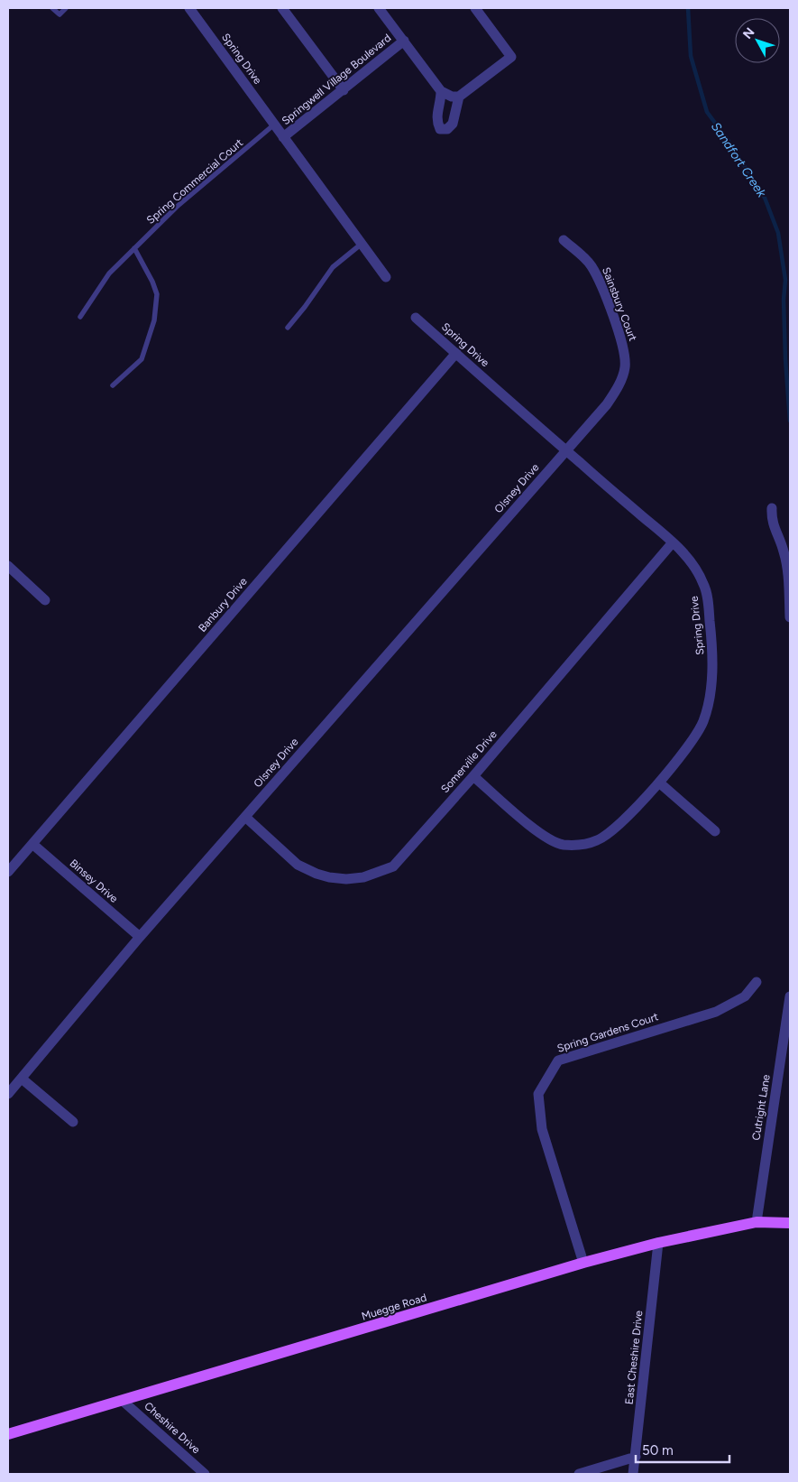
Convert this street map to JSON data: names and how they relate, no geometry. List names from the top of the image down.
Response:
{
  "streets": {
    "main road": ["Muegge Road"],
    "street": [
      "Spring Drive",
      "Springwell Village Boulevard",
      "Sainsbury Court",
      "Olsney Drive",
      "Banbury Drive",
      "Somerville Drive",
      "Binsey Drive",
      "Spring Gardens Court",
      "Cutright Lane",
      "East Cheshire Drive",
      "Cheshire Drive"
    ],
    "lane": ["Spring Commercial Court"]
  },
  "crossings": [
    ["Spring Drive", "Springwell Village Boulevard"],
    ["Spring Drive", "Spring Commercial Court"],
    ["Spring Drive", "Sainsbury Court"],
    ["Spring Drive", "Olsney Drive"],
    ["Spring Drive", "Banbury Drive"],
    ["Spring Drive", "Somerville Drive"],
    ["Sainsbury Court", "Olsney Drive"],
    ["Olsney Drive", "Somerville Drive"],
    ["Olsney Drive", "Binsey Drive"],
    ["Banbury Drive", "Binsey Drive"],
    ["Spring Gardens Court", "Muegge Road"],
    ["Cutright Lane", "Muegge Road"],
    ["Muegge Road", "East Cheshire Drive"],
    ["Muegge Road", "Cheshire Drive"]
  ],
  "water": ["Sandfort Creek"],
  "scale_bar": "50 m",
  "north": "top left"
}
